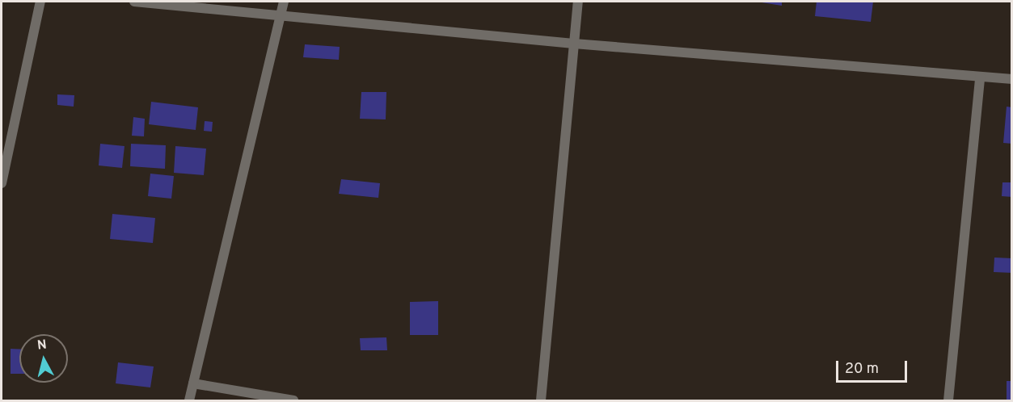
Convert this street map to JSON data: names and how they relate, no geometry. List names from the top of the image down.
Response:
{
  "scale_bar": "20 m",
  "north": "top"
}
